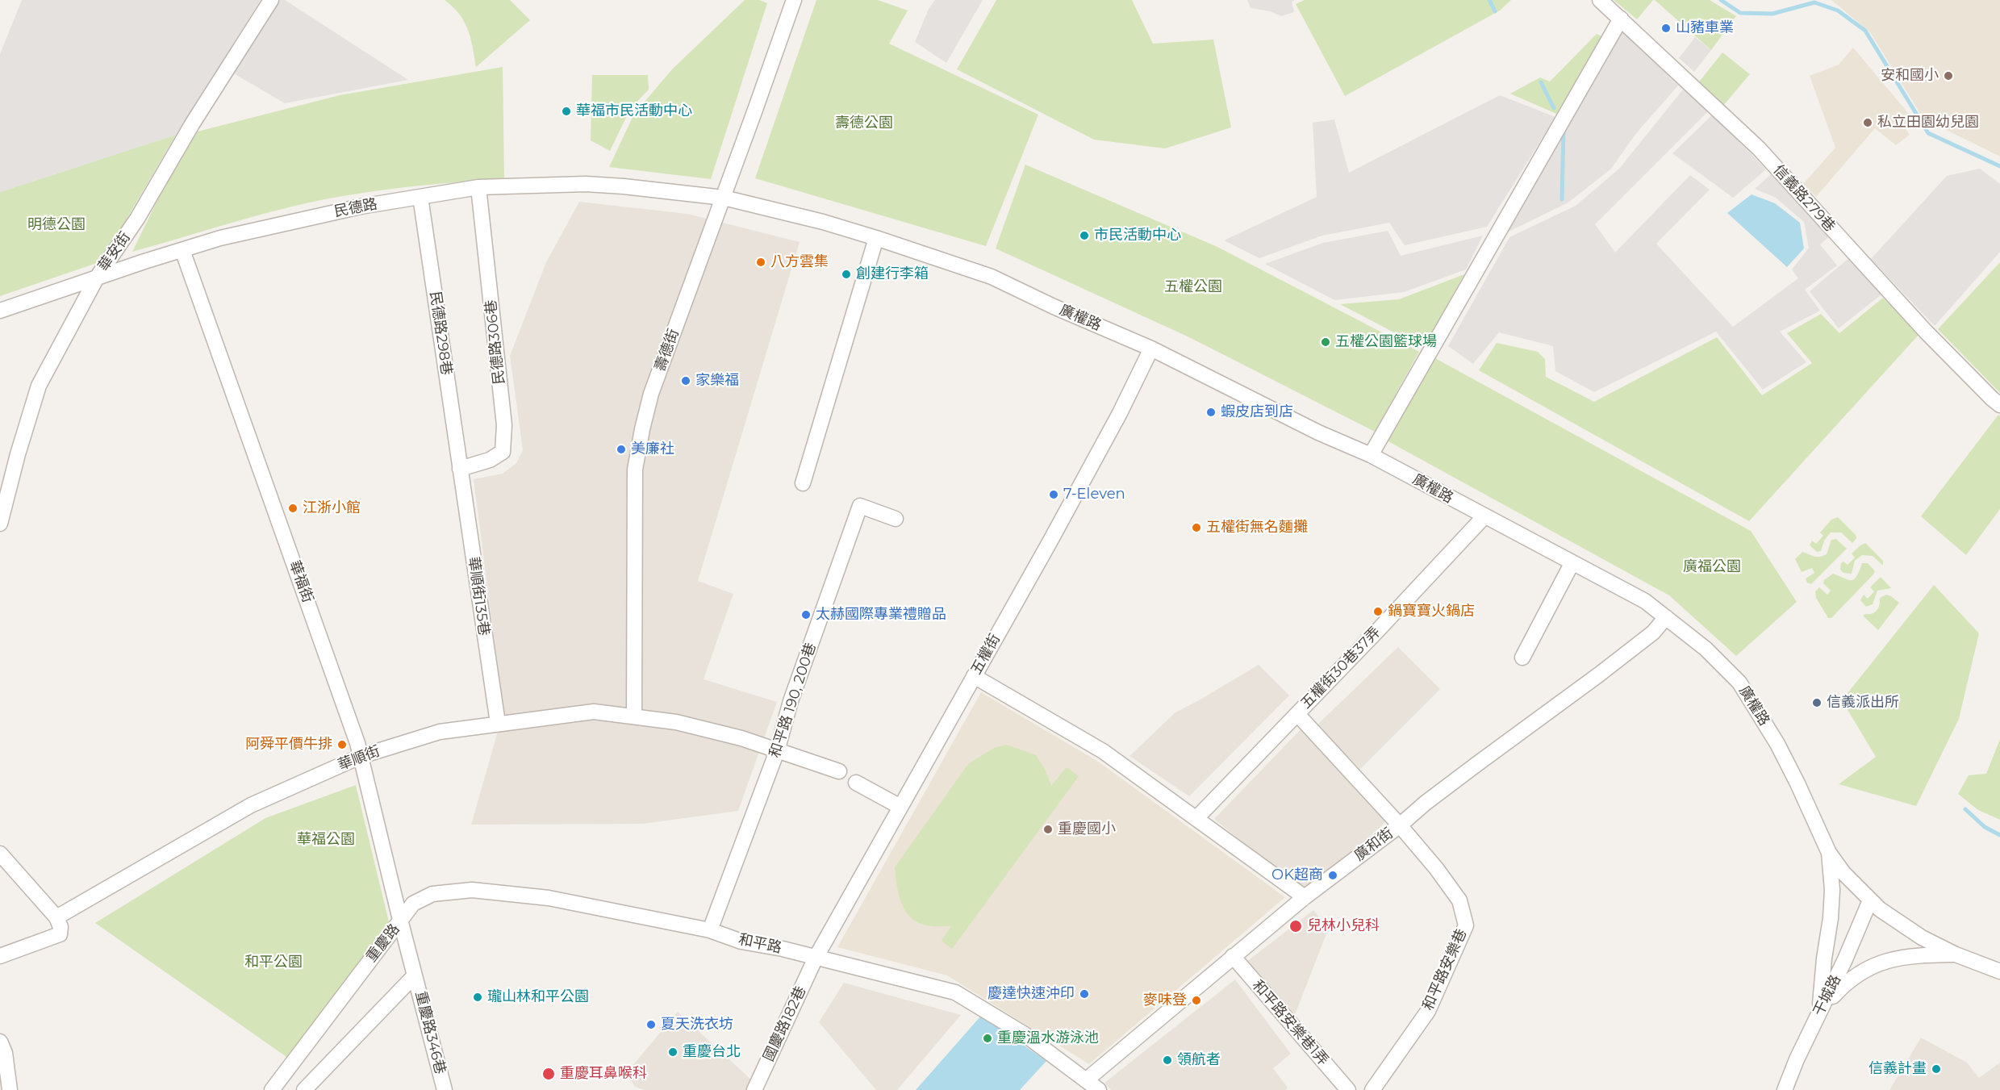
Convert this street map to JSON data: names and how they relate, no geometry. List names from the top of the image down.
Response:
{
  "streets": {
    "street": [
      "信義路279巷",
      "民德路",
      "華安街",
      "廣權路",
      "民德路298巷",
      "民德路306巷",
      "壽德街",
      "華福街",
      "華順街135巷",
      "五權街",
      "五權街30巷37弄",
      "和平路 190, 200巷",
      "華順街",
      "廣和街",
      "重慶路",
      "和平路",
      "和平路安樂巷",
      "干城路",
      "和平路安樂巷1弄",
      "國慶路182巷",
      "重慶路346巷"
    ]
  },
  "crossings": [
    ["民德路", "華安街"],
    ["民德路", "廣權路"],
    ["民德路", "民德路298巷"],
    ["民德路", "民德路306巷"],
    ["民德路", "壽德街"],
    ["民德路", "華福街"],
    ["廣權路", "壽德街"],
    ["廣權路", "五權街"],
    ["廣權路", "五權街30巷37弄"],
    ["廣權路", "廣和街"],
    ["廣權路", "干城路"],
    ["民德路298巷", "民德路306巷"],
    ["民德路298巷", "華順街135巷"],
    ["民德路306巷", "華順街135巷"],
    ["壽德街", "華順街"],
    ["華福街", "華順街"],
    ["華福街", "重慶路"],
    ["華福街", "和平路"],
    ["華順街135巷", "華順街"],
    ["五權街", "和平路"],
    ["五權街", "國慶路182巷"],
    ["五權街30巷37弄", "和平路安樂巷"],
    ["和平路 190, 200巷", "華順街"],
    ["和平路 190, 200巷", "和平路"],
    ["廣和街", "和平路"],
    ["廣和街", "和平路安樂巷"],
    ["廣和街", "和平路安樂巷1弄"],
    ["重慶路", "和平路"],
    ["重慶路", "重慶路346巷"],
    ["和平路", "國慶路182巷"]
  ],
  "parks": [
    "壽德公園",
    "明德公園",
    "五權公園",
    "廣福公園",
    "華福公園",
    "和平公園"
  ],
  "places": [
    "山豬車業",
    "安和國小",
    "華福市民活動中心",
    "私立田園幼兒園",
    "市民活動中心",
    "八方雲集",
    "創建行李箱",
    "五權公園籃球場",
    "家樂福",
    "蝦皮店到店",
    "美廉社",
    "7-Eleven",
    "江浙小館",
    "五權街無名麵攤",
    "鍋寶寶火鍋店",
    "太赫國際專業禮贈品",
    "信義派出所",
    "阿舜平價牛排",
    "重慶國小",
    "OK超商",
    "兒林小兒科",
    "慶達快速沖印",
    "瓏山林和平公園",
    "麥味登",
    "夏天洗衣坊",
    "重慶溫水游泳池",
    "重慶台北",
    "領航者",
    "信義計畫",
    "重慶耳鼻喉科"
  ]
}
